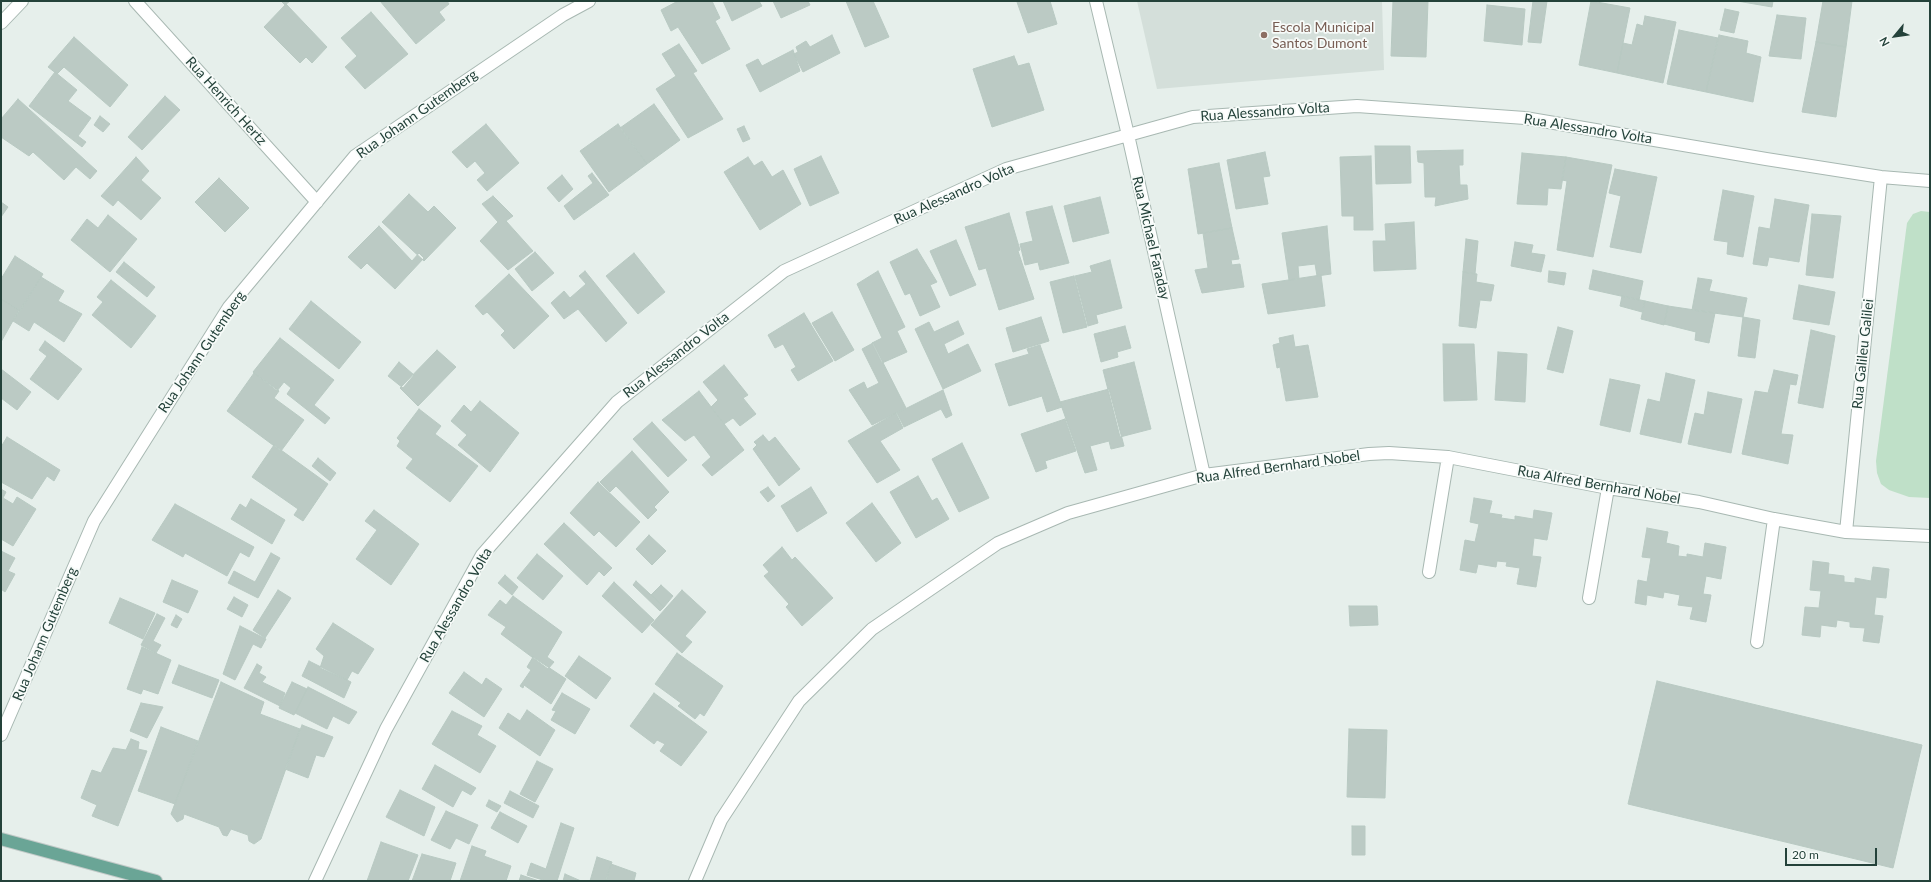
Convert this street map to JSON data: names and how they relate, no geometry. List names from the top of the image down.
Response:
{
  "streets": {
    "street": [
      "Rua Henrich Hertz",
      "Rua Alessandro Volta",
      "Rua Johann Gutemberg",
      "Rua Michael Faraday",
      "Rua Galileu Galilei",
      "Rua Alfred Bernhard Nobel"
    ]
  },
  "crossings": [
    ["Rua Henrich Hertz", "Rua Johann Gutemberg"],
    ["Rua Alessandro Volta", "Rua Michael Faraday"],
    ["Rua Alessandro Volta", "Rua Galileu Galilei"],
    ["Rua Michael Faraday", "Rua Alfred Bernhard Nobel"],
    ["Rua Galileu Galilei", "Rua Alfred Bernhard Nobel"]
  ],
  "places": ["Escola Municipal Santos Dumont"],
  "scale_bar": "20 m",
  "north": "bottom left"
}
